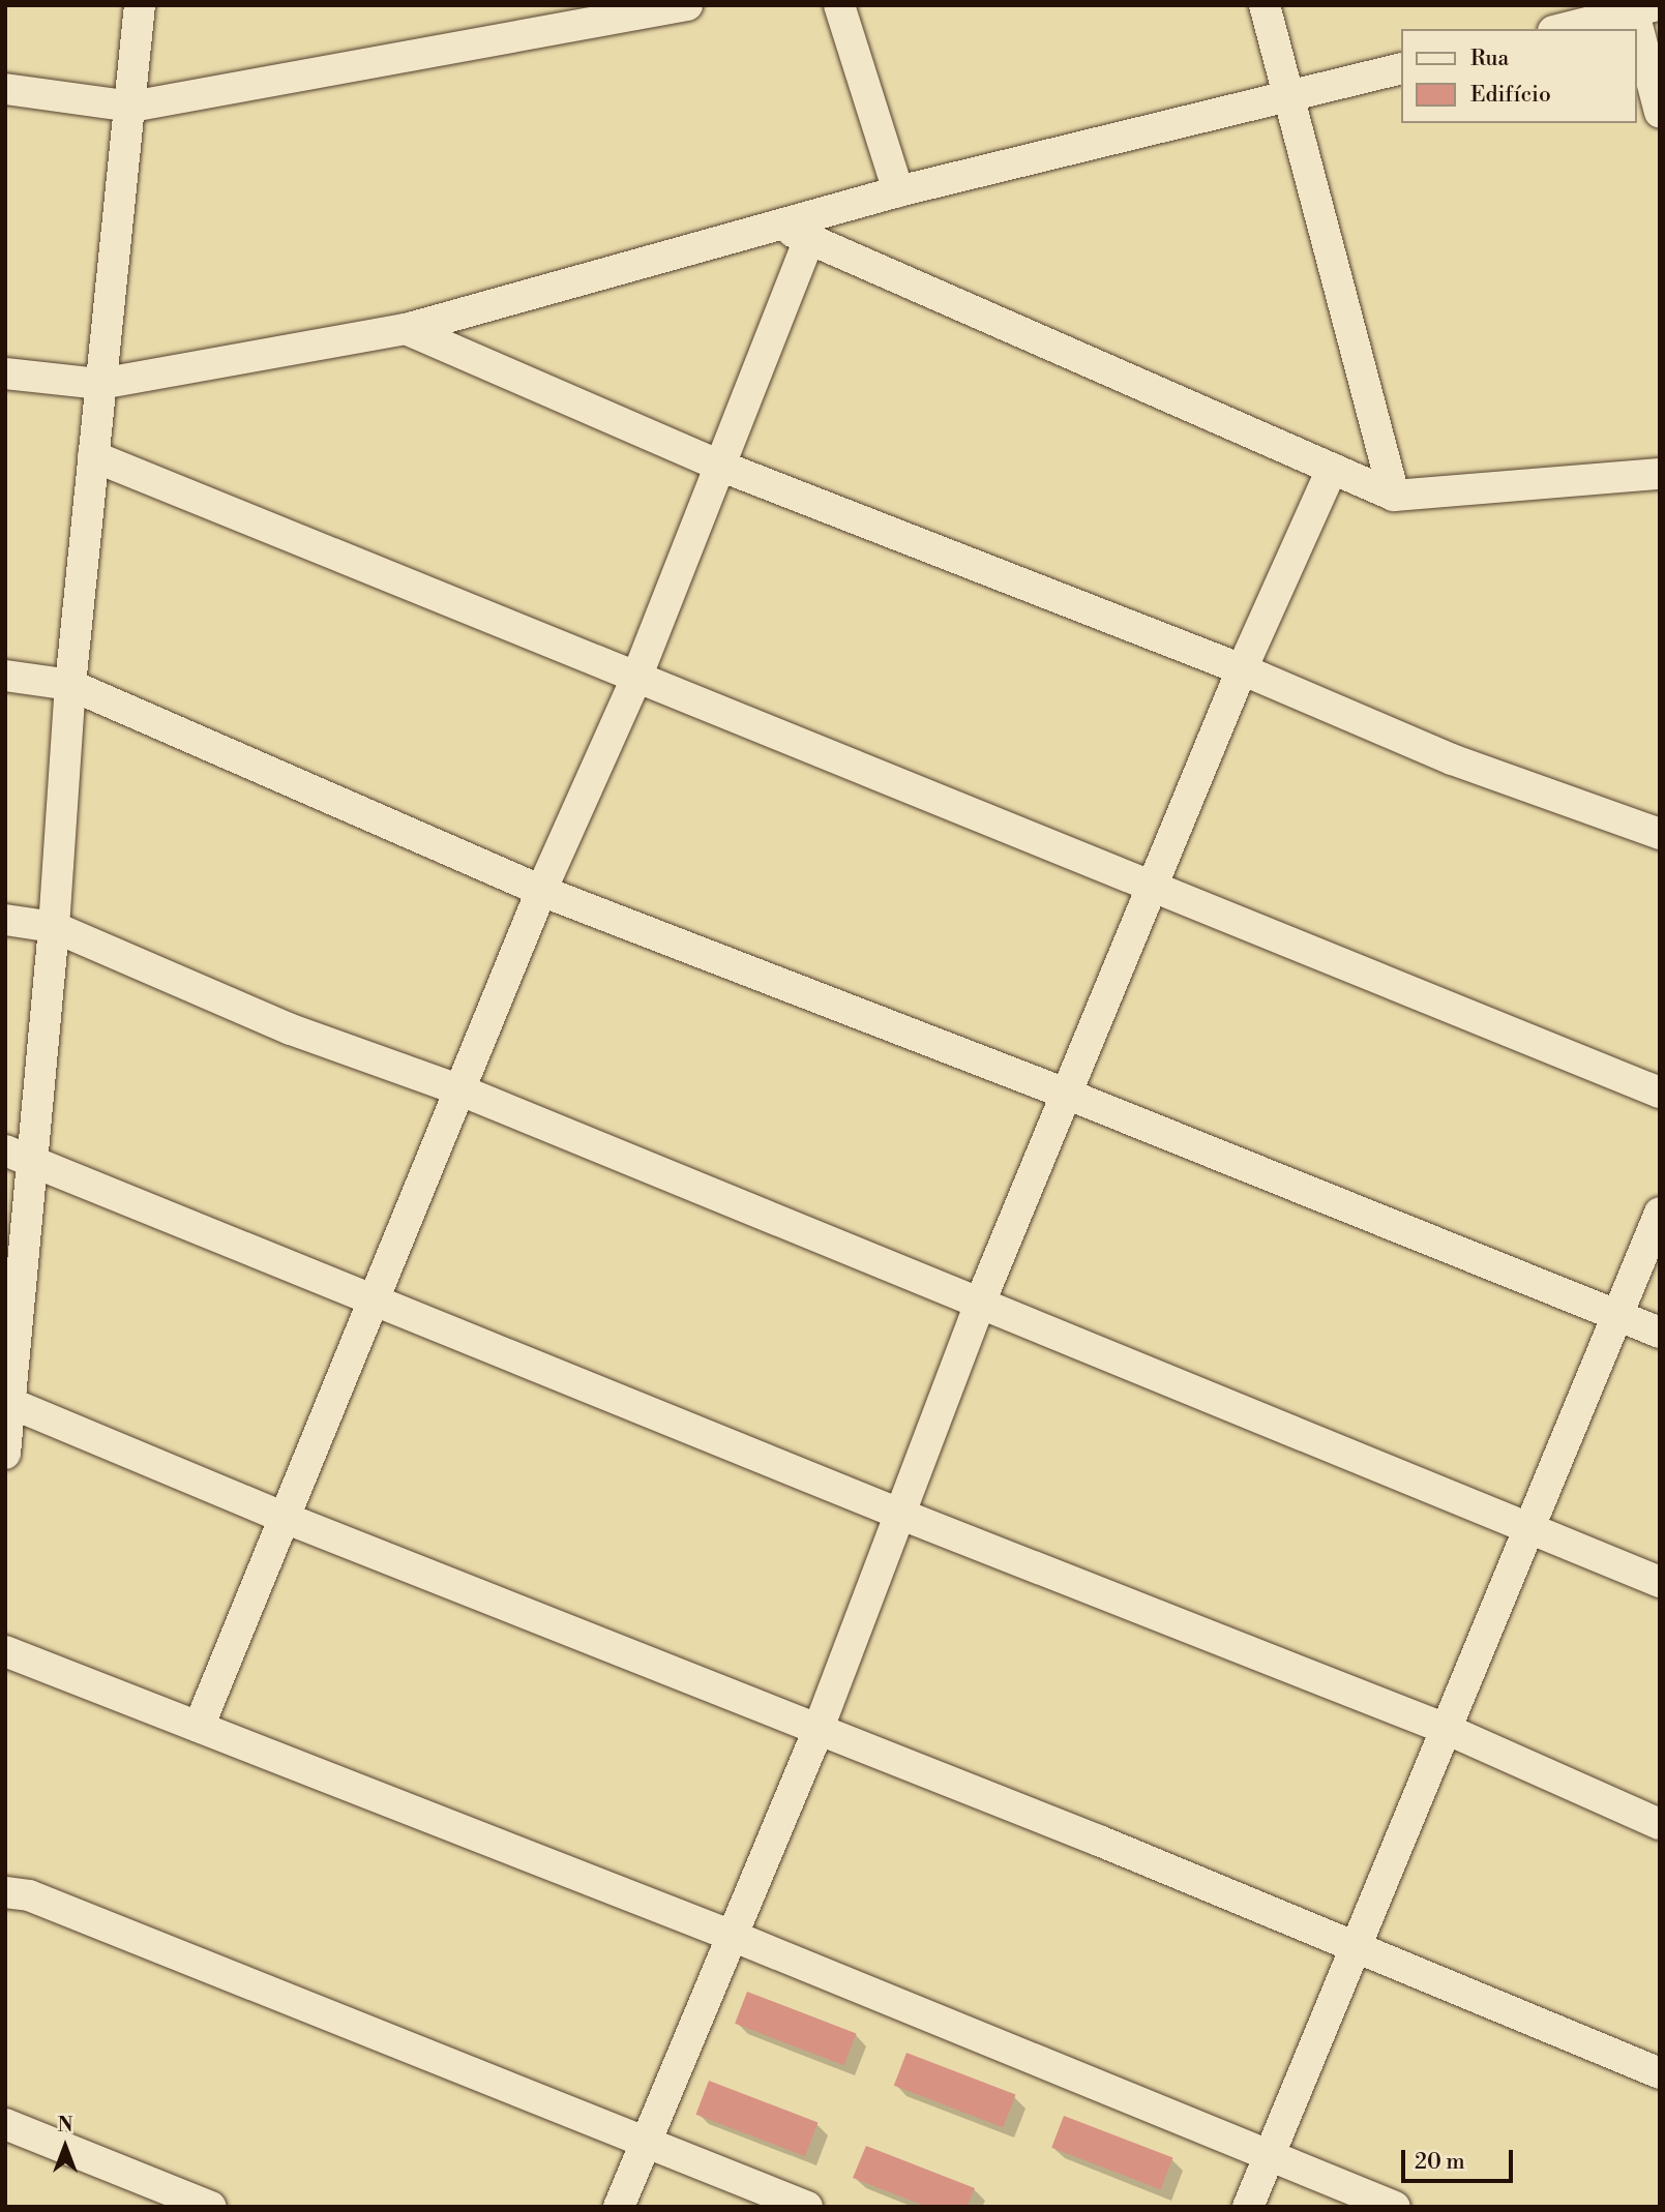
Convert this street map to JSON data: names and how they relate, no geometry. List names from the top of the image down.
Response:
{
  "legend": ["Rua", "Edifício"],
  "scale_bar": "20 m",
  "north": "top"
}
